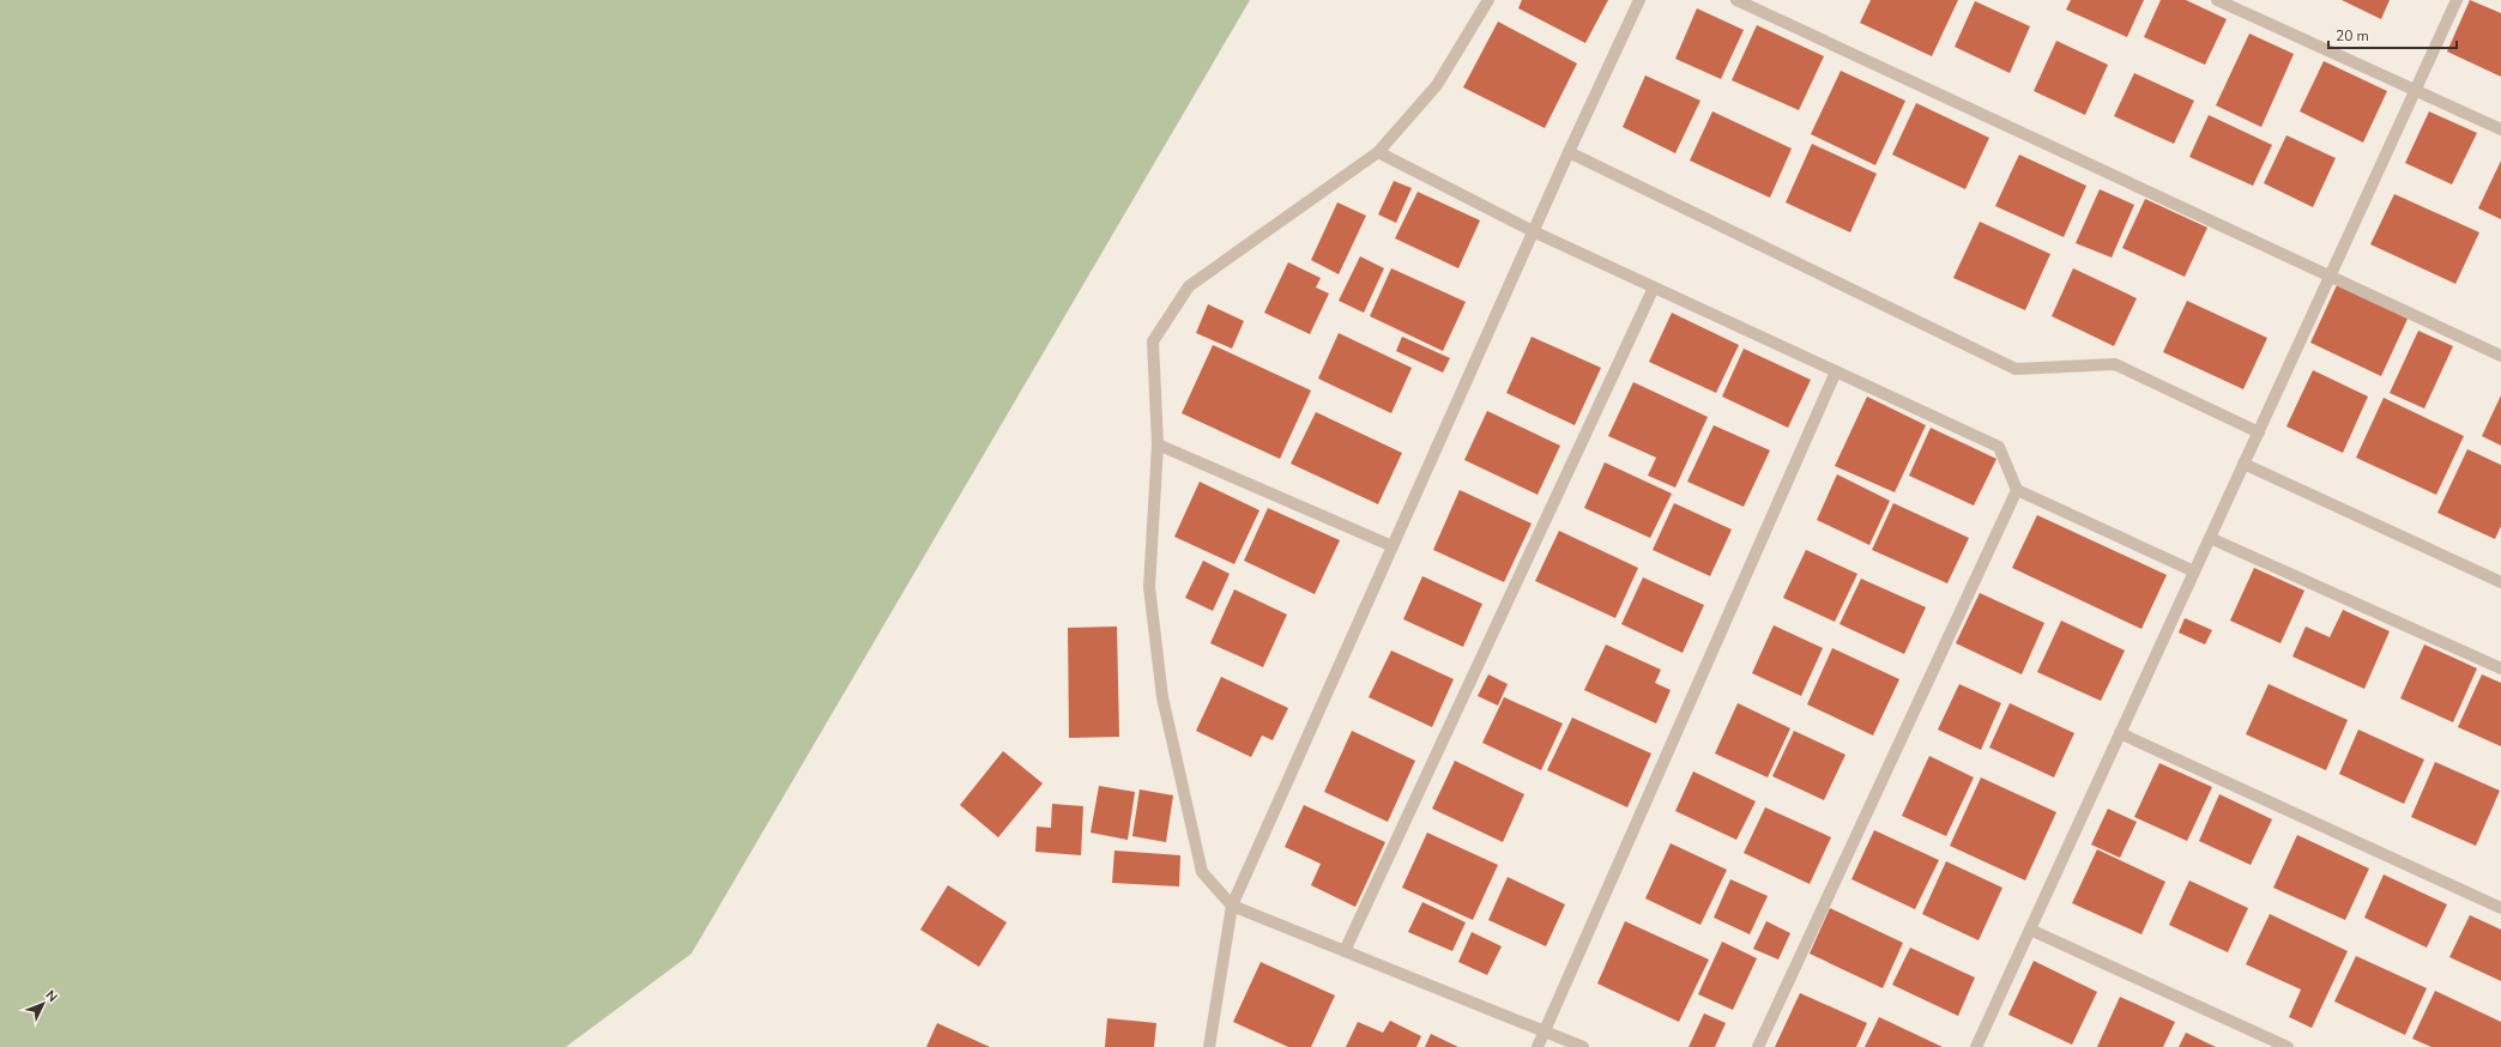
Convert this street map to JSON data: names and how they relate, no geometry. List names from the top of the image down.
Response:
{
  "scale_bar": "20 m",
  "north": "top right"
}
